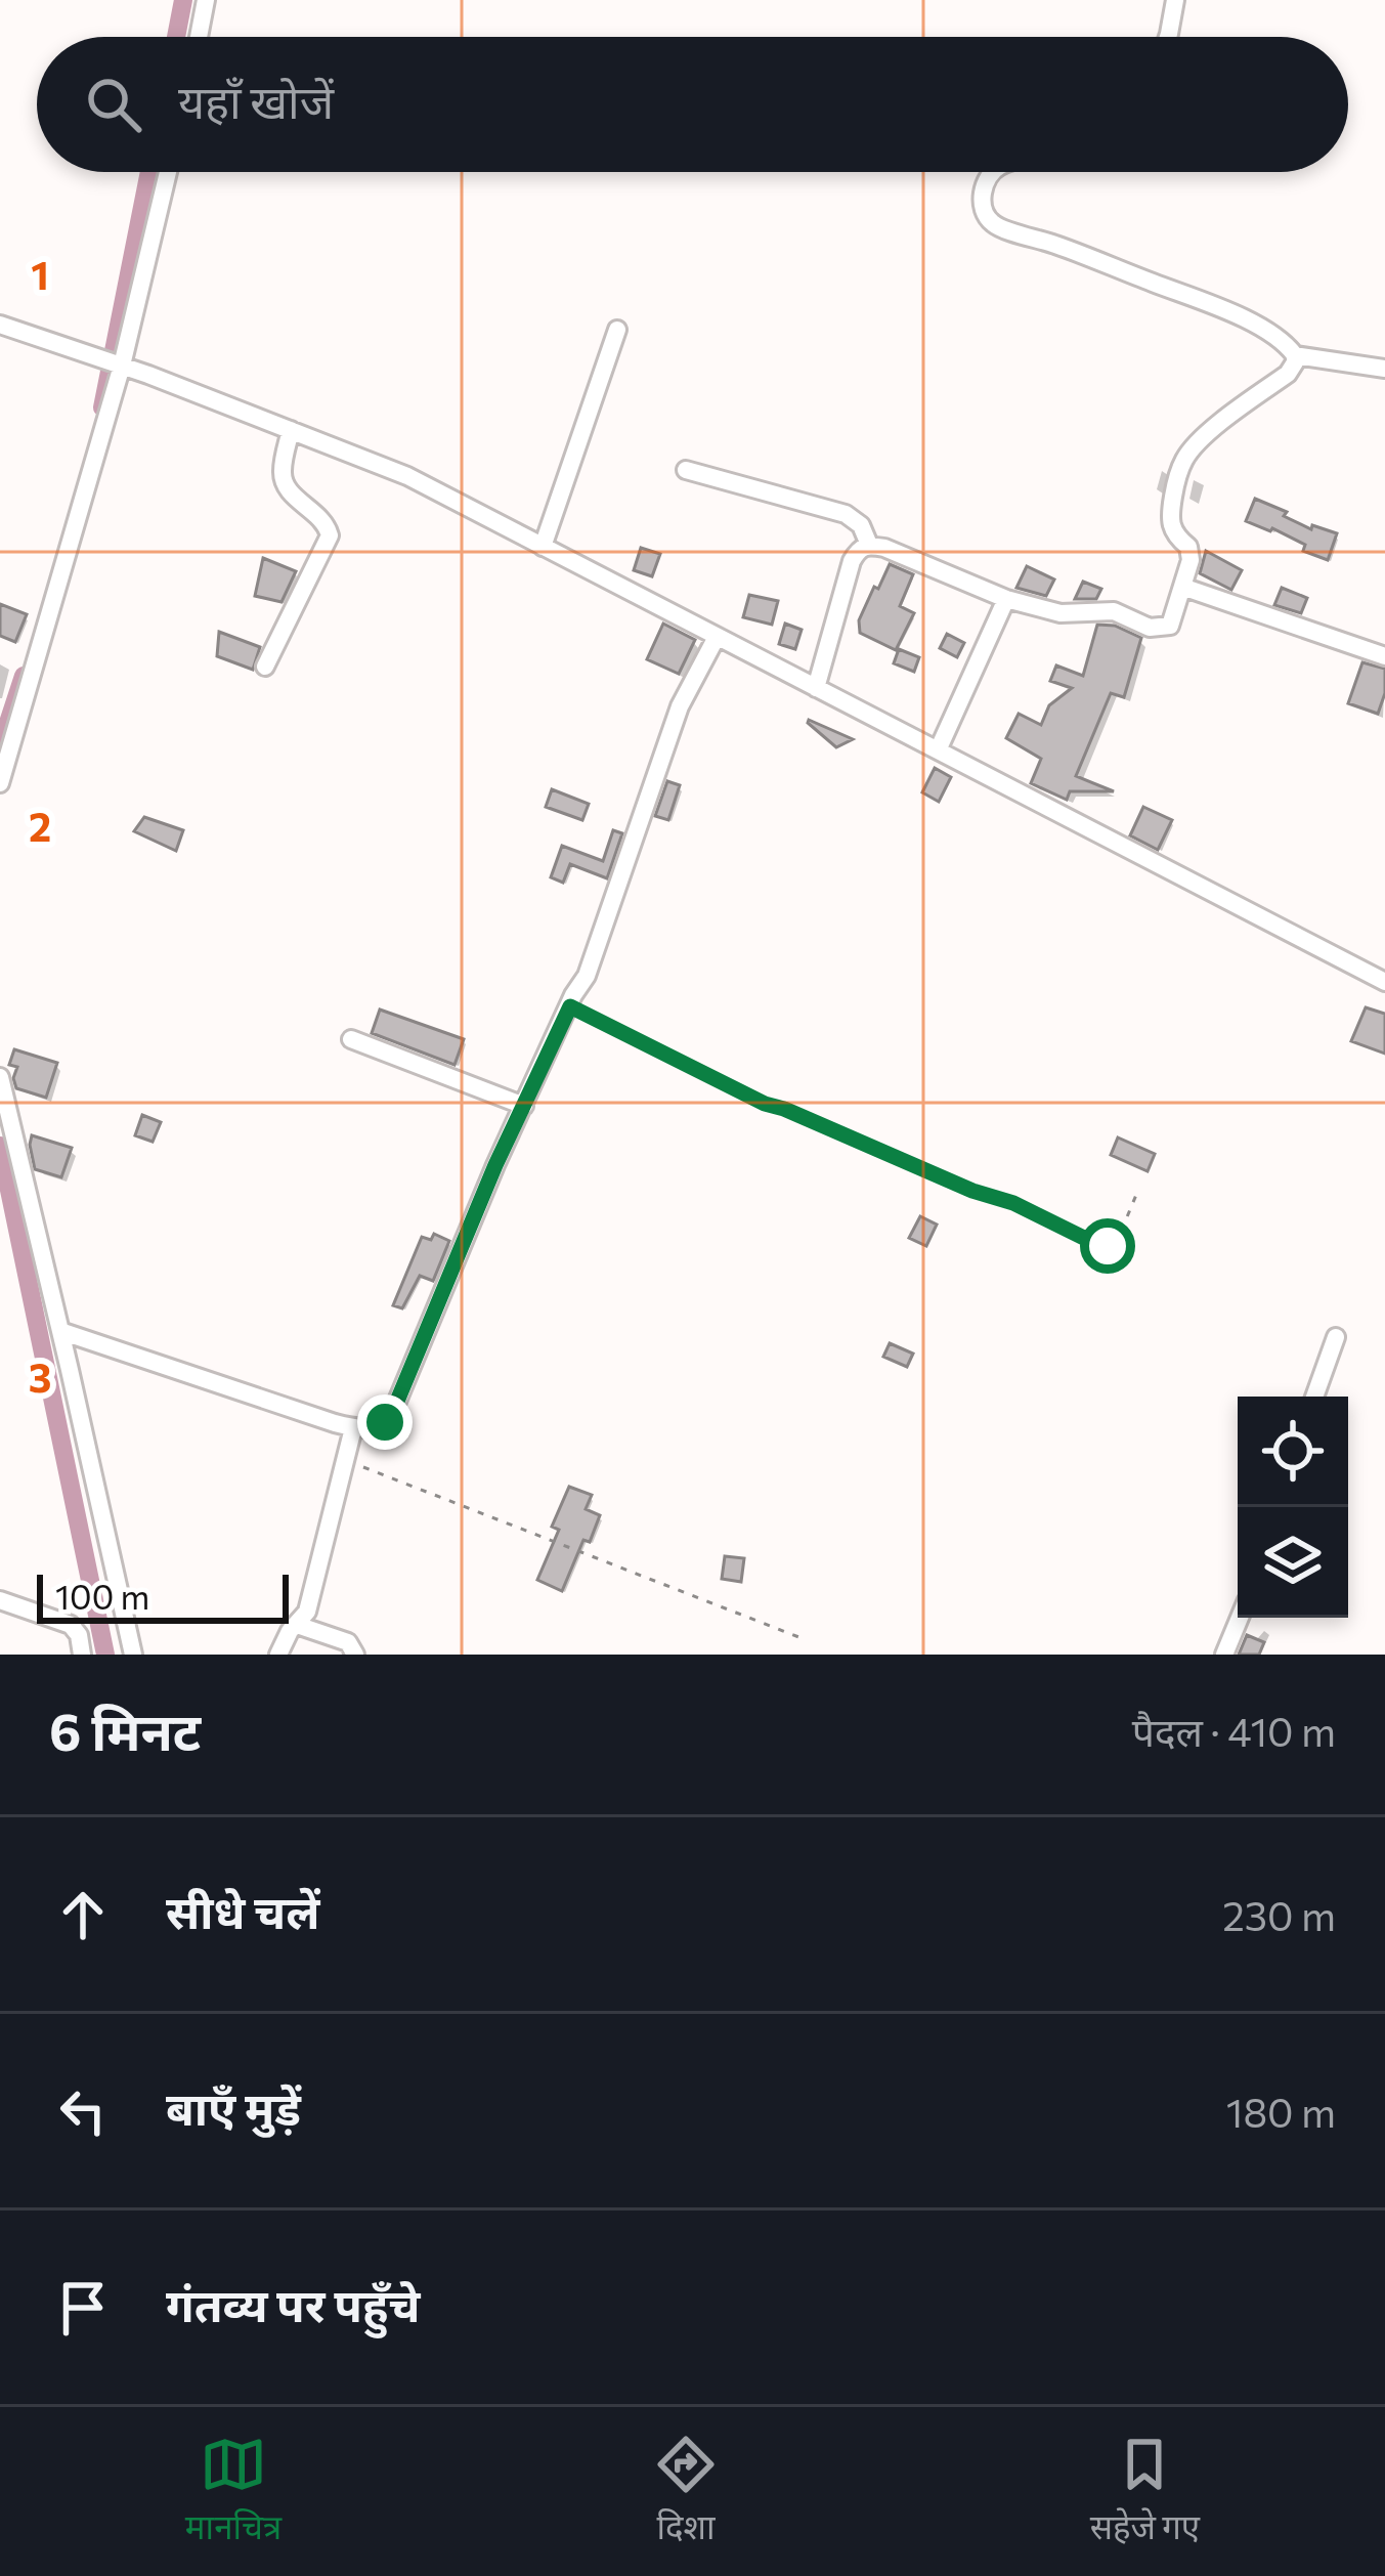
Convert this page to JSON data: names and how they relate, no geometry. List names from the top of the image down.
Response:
{
  "scale_bar": "100 m",
  "page": {
    "search": "यहाँ खोजें",
    "scale": "100 m",
    "heading": ["6 मिनट", "पैदल · 410 m"],
    "list": [
      ["सीधे चलें", "230 m"],
      ["बाएँ मुड़ें", "180 m"],
      "गंतव्य पर पहुँचे"
    ],
    "nav": ["मानचित्र", "दिशा", "सहेजे गए"]
  },
  "grid": {
    "rows": ["1", "2", "3"]
  }
}
